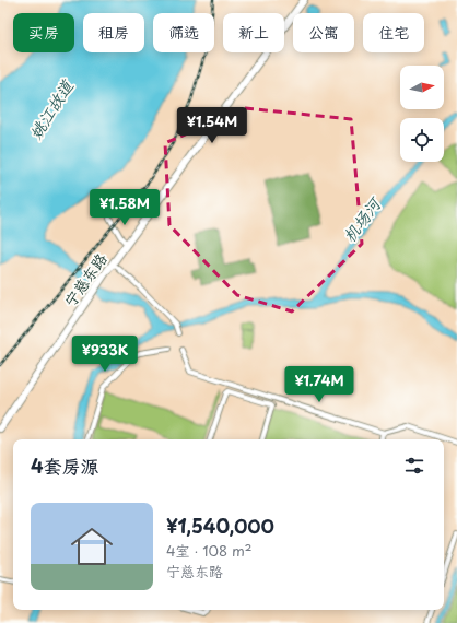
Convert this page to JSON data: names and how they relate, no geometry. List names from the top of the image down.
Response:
{
  "streets": {
    "main road": ["宁慈东路"]
  },
  "water": ["姚江故道", "机场河"],
  "north": "right",
  "page": {
    "chip": [
      "买房",
      "租房",
      "筛选",
      "新上",
      "公寓",
      "住宅"
    ],
    "price": [
      "¥1.54M",
      "¥1.58M",
      "¥933K",
      "¥1.74M"
    ],
    "heading": "4套房源",
    "list": [
      {
        "name": "¥1,540,000",
        "note": "4室 · 108 m² · 宁慈东路"
      }
    ]
  }
}
